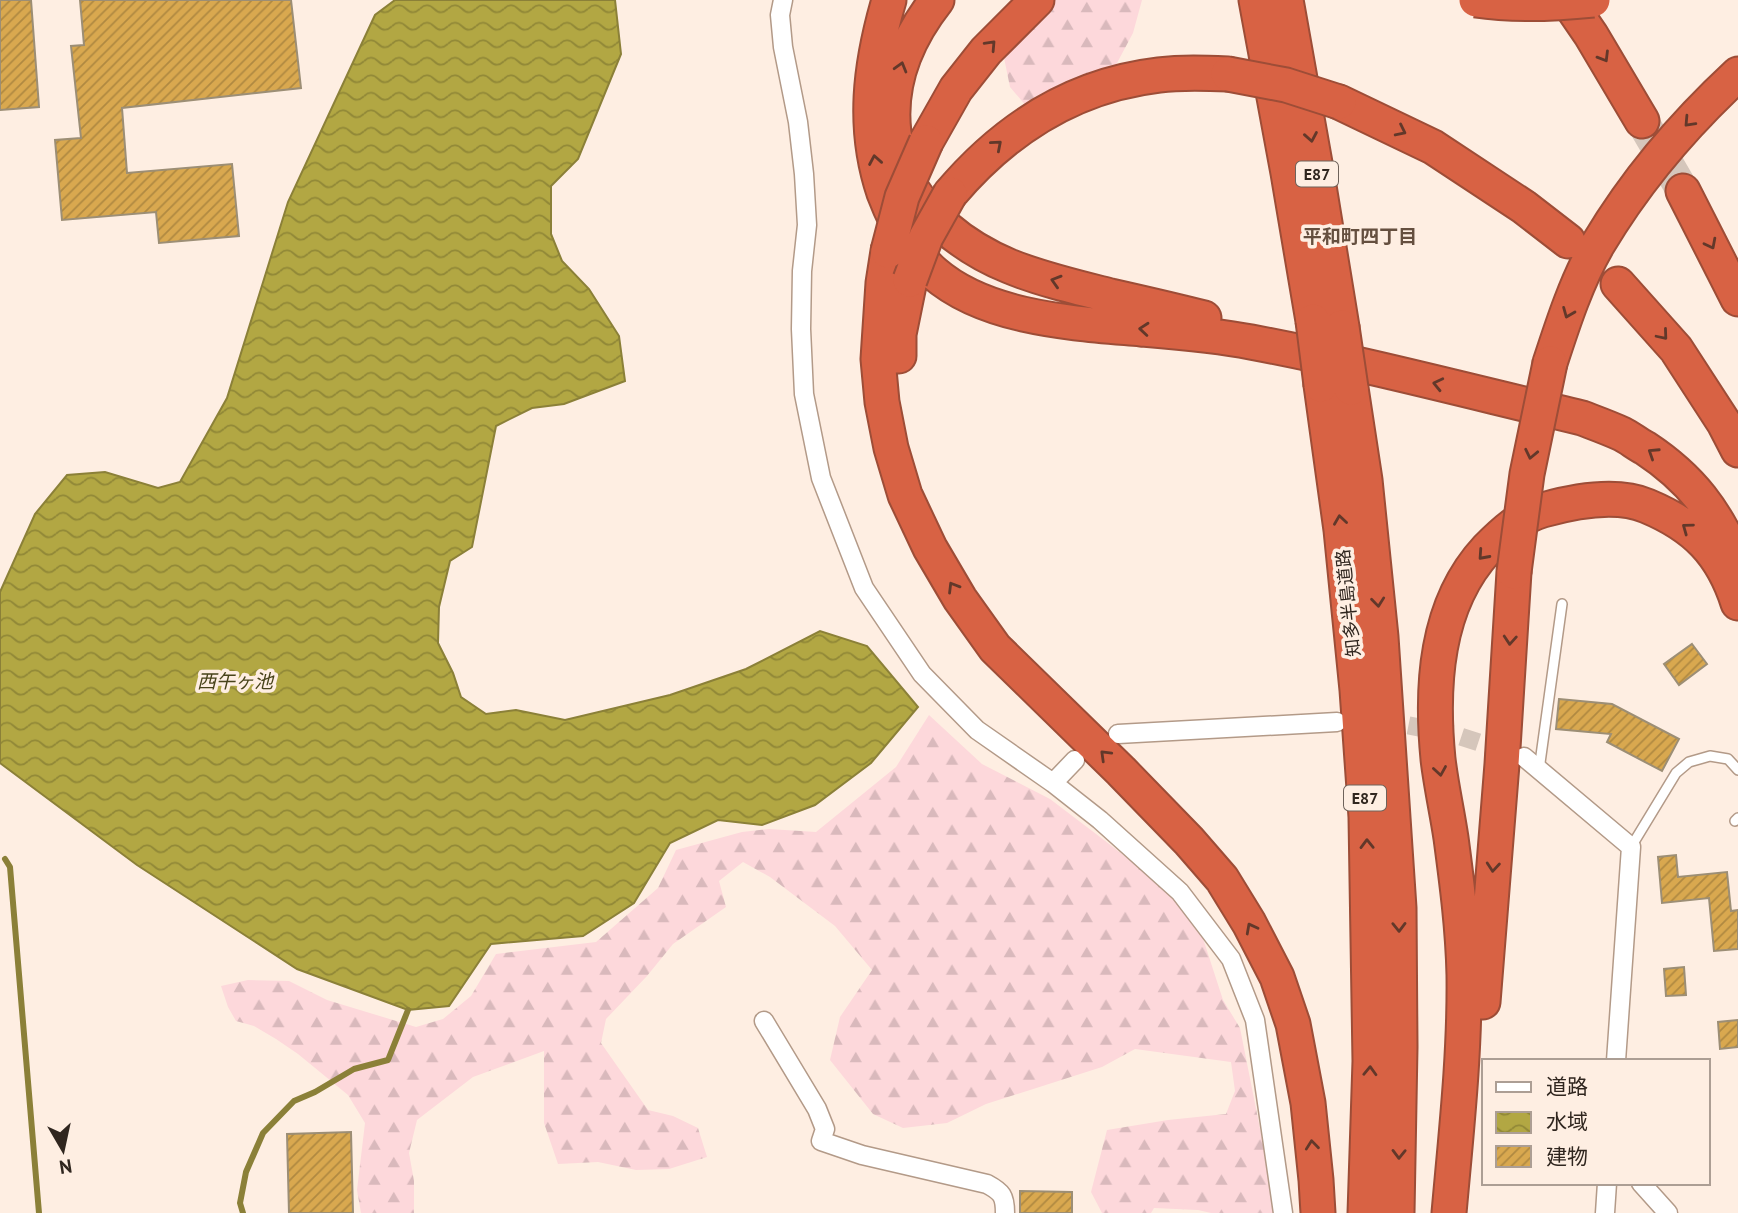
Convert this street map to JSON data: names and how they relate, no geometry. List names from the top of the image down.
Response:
{
  "streets": {
    "highway": ["E87", "知多半島道路"]
  },
  "districts": ["平和町四丁目"],
  "water": ["西午ヶ池"],
  "legend": ["道路", "水域", "建物"],
  "north": "bottom"
}
